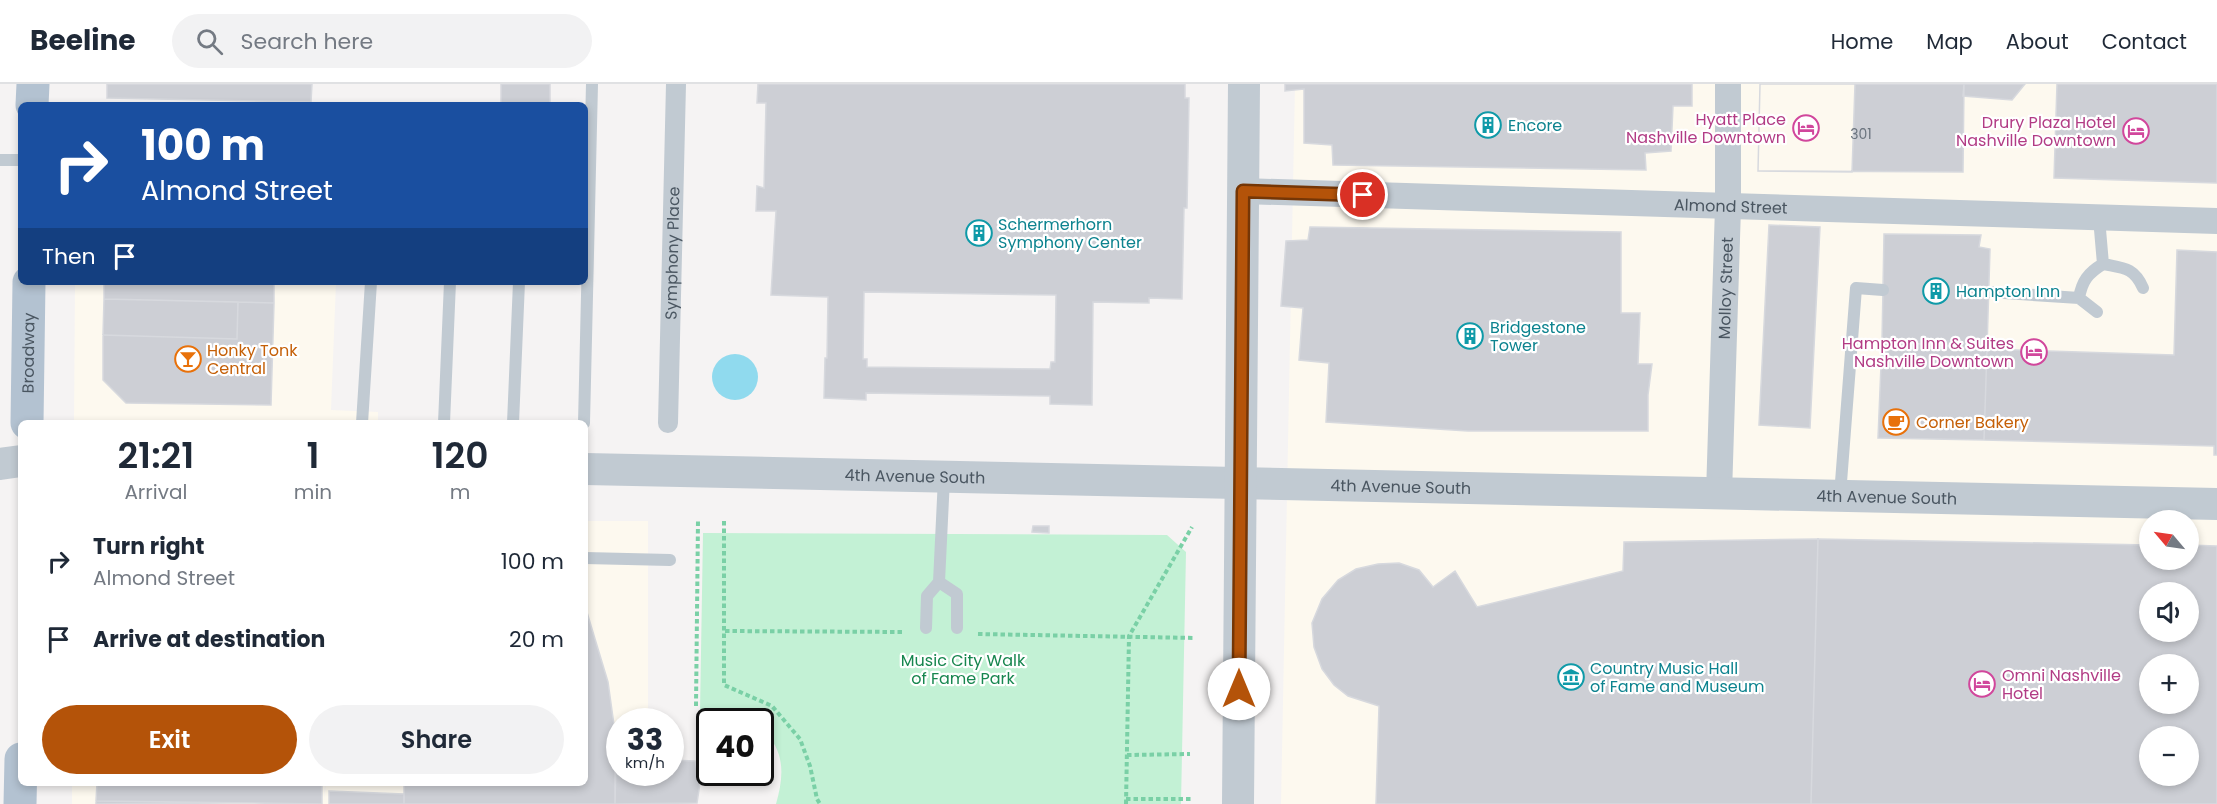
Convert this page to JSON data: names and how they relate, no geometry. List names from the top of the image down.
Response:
{
  "streets": {
    "main road": ["Broadway"],
    "street": [
      "Almond Street",
      "Symphony Place",
      "Molloy Street",
      "4th Avenue South"
    ]
  },
  "crossings": [
    ["Almond Street", "Molloy Street"],
    ["Molloy Street", "4th Avenue South"]
  ],
  "parks": ["Music City Walk of Fame Park"],
  "places": {
    "building": [
      "Encore",
      "Schermerhorn Symphony Center",
      "Hampton Inn",
      "Bridgestone Tower"
    ],
    "hotel": [
      "Hyatt Place Nashville Downtown",
      "Drury Plaza Hotel Nashville Downtown",
      "Hampton Inn & Suites Nashville Downtown",
      "Omni Nashville Hotel"
    ],
    "bar": ["Honky Tonk Central"],
    "cafe": ["Corner Bakery"],
    "museum": ["Country Music Hall of Fame and Museum"]
  },
  "house_numbers": ["301"],
  "north": "top left",
  "page": {
    "header": "Beeline",
    "search": "Search here",
    "nav": [
      "Home",
      "Map",
      "About",
      "Contact"
    ],
    "turn": ["100 m", "Almond Street"],
    "then": "Then",
    "eta": [
      "21:21",
      "Arrival",
      "1",
      "min",
      "120",
      "m"
    ],
    "map_buttons": ["+", "−"],
    "list": [
      {
        "name": "Turn right",
        "note": "Almond Street",
        "value": "100 m"
      },
      {
        "name": "Arrive at destination",
        "value": "20 m"
      }
    ],
    "buttons": ["Exit", "Share"],
    "speed": "33 km/h",
    "limit": "40"
  }
}
